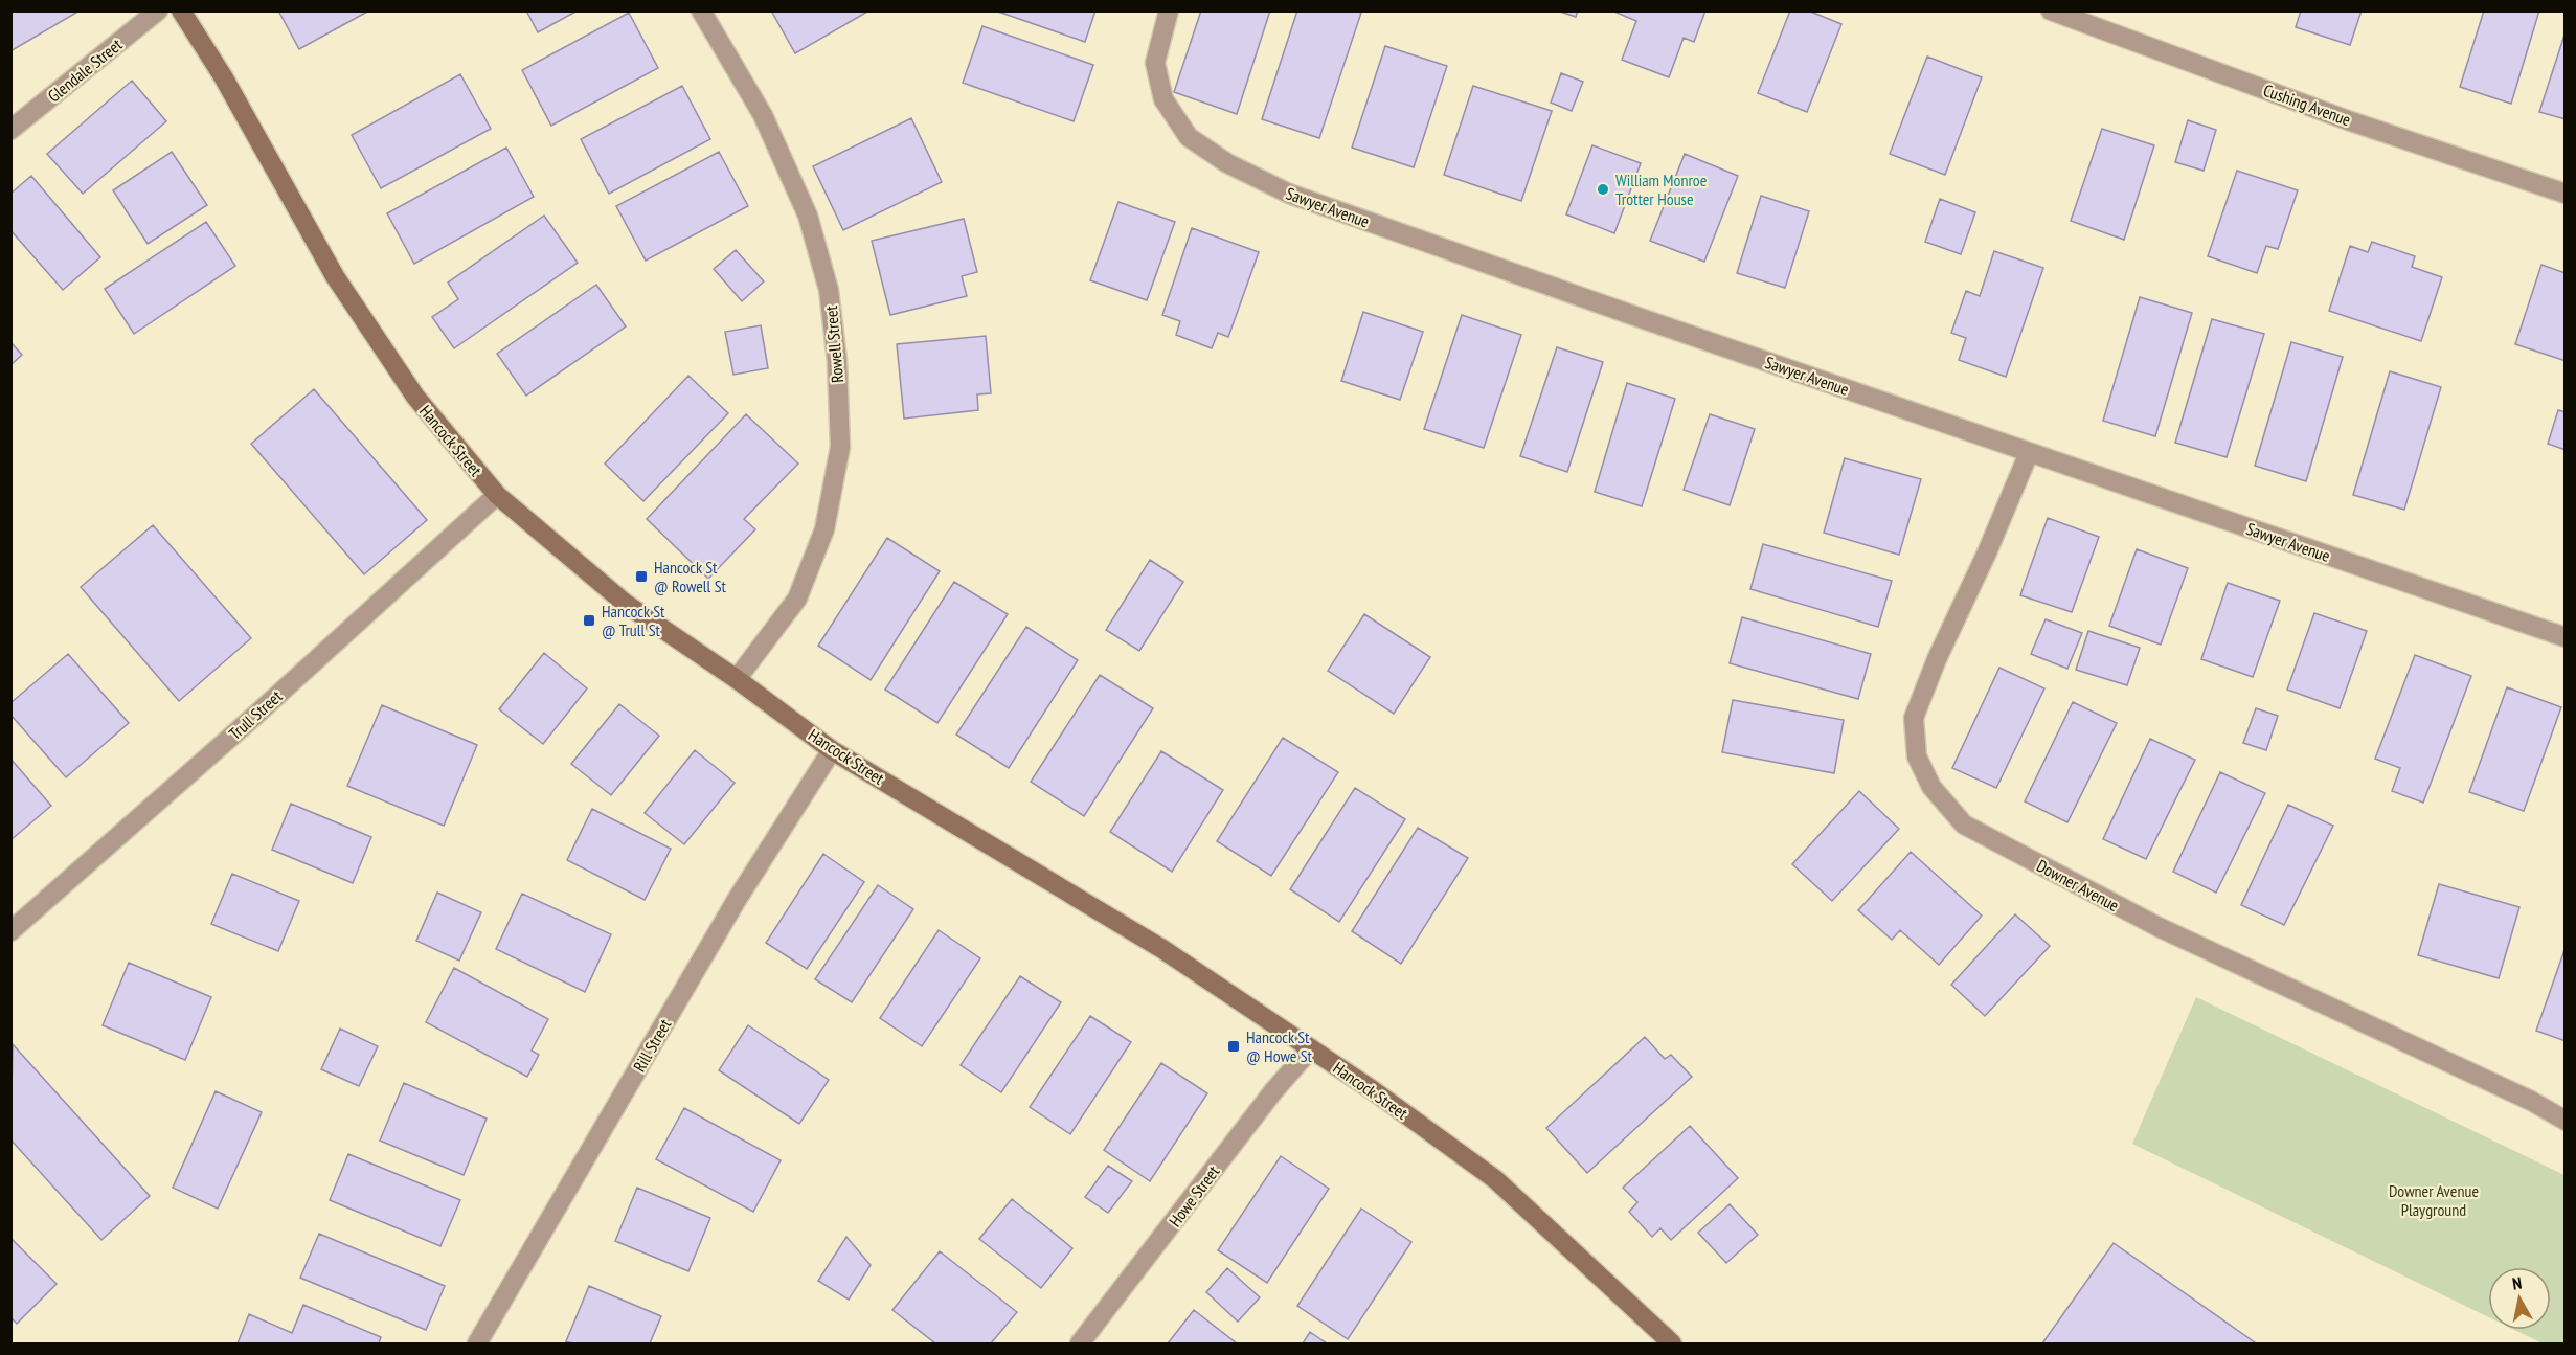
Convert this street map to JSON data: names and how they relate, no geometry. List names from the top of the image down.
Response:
{
  "streets": {
    "main road": ["Hancock Street"],
    "street": [
      "Glendale Street",
      "Cushing Avenue",
      "Sawyer Avenue",
      "Rowell Street",
      "Trull Street",
      "Downer Avenue",
      "Rill Street",
      "Howe Street"
    ]
  },
  "crossings": [
    ["Sawyer Avenue", "Downer Avenue"],
    ["Rowell Street", "Hancock Street"],
    ["Hancock Street", "Trull Street"],
    ["Hancock Street", "Rill Street"],
    ["Hancock Street", "Howe Street"]
  ],
  "parks": ["Downer Avenue Playground"],
  "places": {
    "other": ["William Monroe Trotter House"],
    "transit": ["Hancock St @ Rowell St", "Hancock St @ Trull St", "Hancock St @ Howe St"]
  },
  "north": "top"
}
